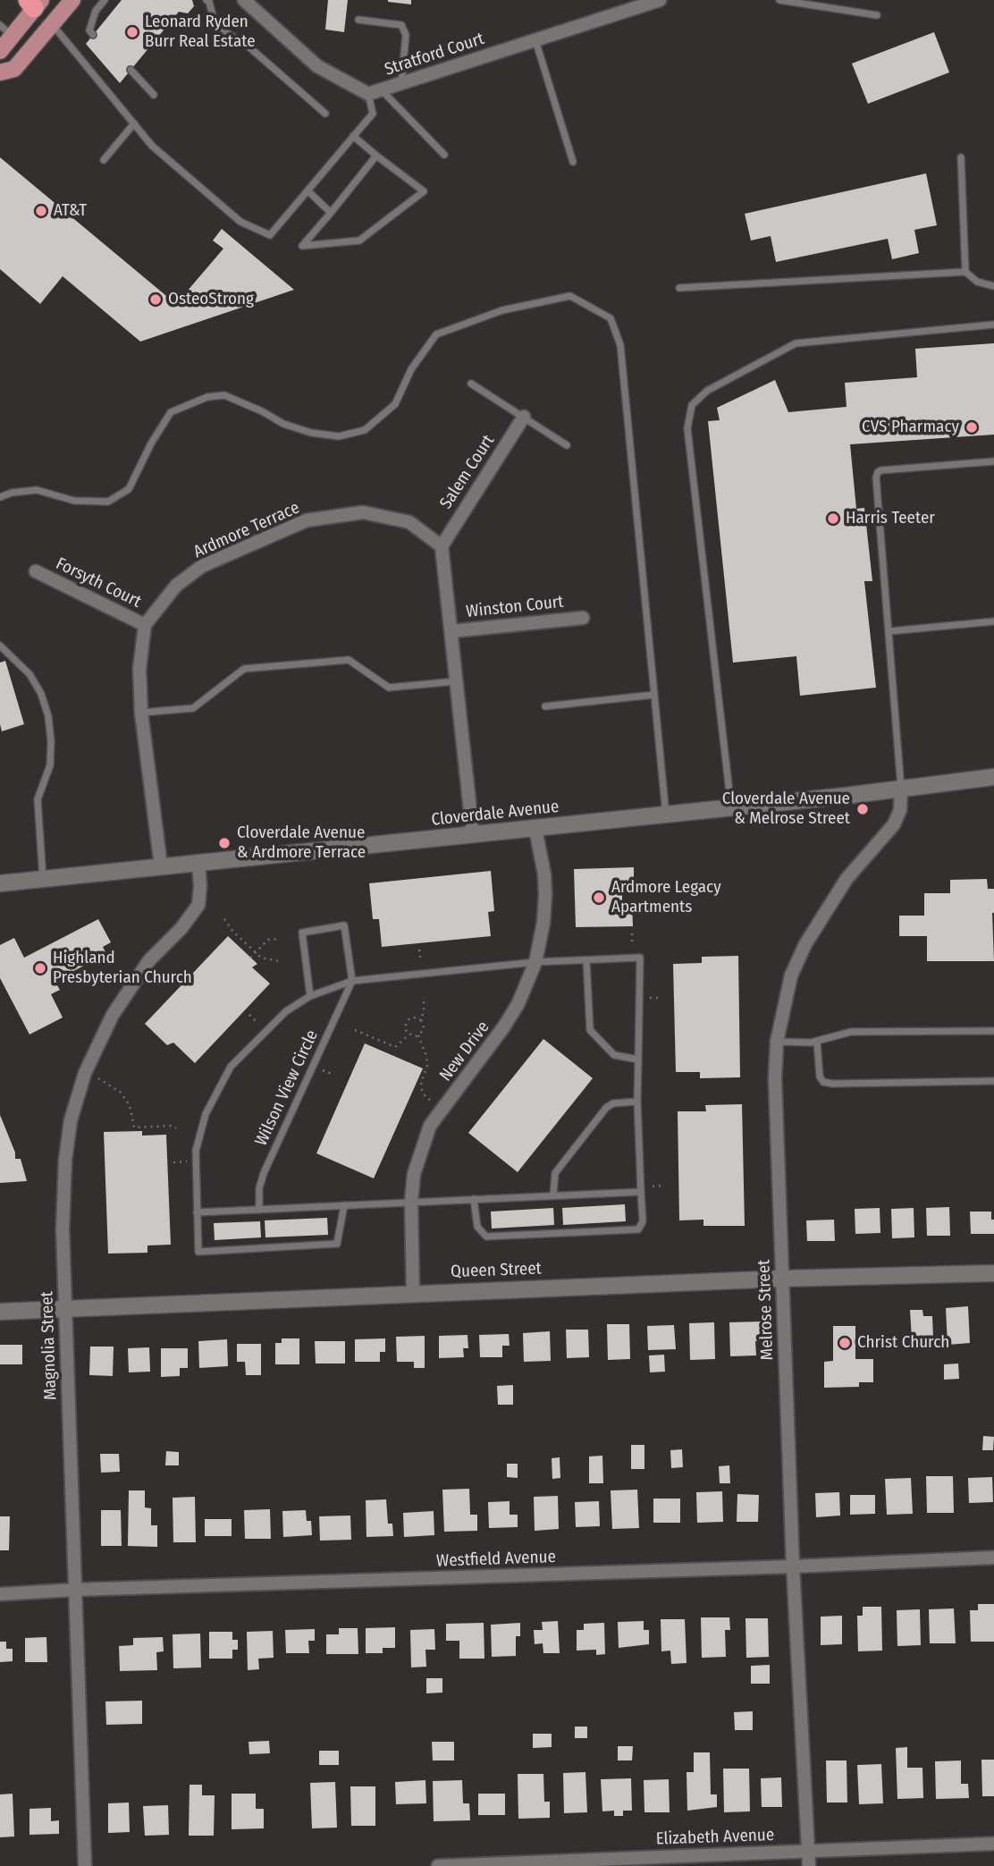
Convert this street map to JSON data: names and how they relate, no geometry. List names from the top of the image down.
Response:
{
  "streets": {
    "street": [
      "Stratford Court",
      "Salem Court",
      "Ardmore Terrace",
      "Forsyth Court",
      "Winston Court",
      "Cloverdale Avenue",
      "New Drive",
      "Queen Street",
      "Melrose Street",
      "Magnolia Street",
      "Westfield Avenue",
      "Elizabeth Avenue"
    ],
    "lane": ["Wilson View Circle"]
  },
  "crossings": [
    ["Salem Court", "Ardmore Terrace"],
    ["Ardmore Terrace", "Forsyth Court"],
    ["Cloverdale Avenue", "New Drive"],
    ["Cloverdale Avenue", "Melrose Street"],
    ["Cloverdale Avenue", "Magnolia Street"],
    ["New Drive", "Wilson View Circle"],
    ["New Drive", "Queen Street"],
    ["Queen Street", "Melrose Street"],
    ["Queen Street", "Magnolia Street"],
    ["Melrose Street", "Westfield Avenue"],
    ["Melrose Street", "Elizabeth Avenue"],
    ["Magnolia Street", "Westfield Avenue"]
  ],
  "places": [
    "Leonard Ryden Burr Real Estate",
    "AT&T",
    "OsteoStrong",
    "CVS Pharmacy",
    "Harris Teeter",
    "Cloverdale Avenue & Melrose Street",
    "Cloverdale Avenue & Ardmore Terrace",
    "Ardmore Legacy Apartments",
    "Highland Presbyterian Church",
    "Christ Church"
  ]
}
